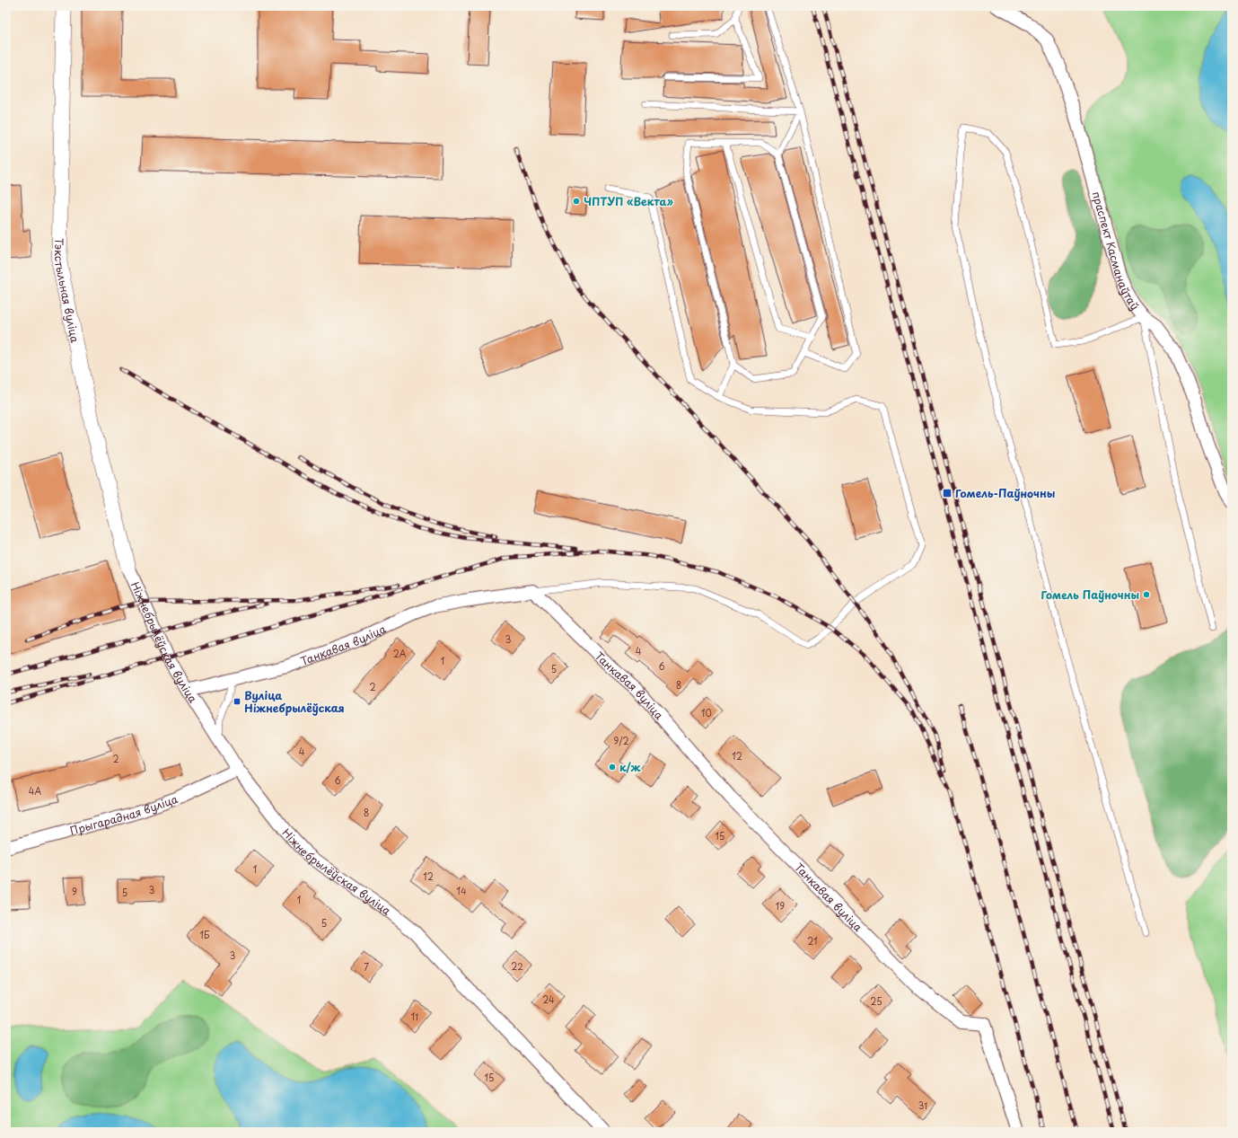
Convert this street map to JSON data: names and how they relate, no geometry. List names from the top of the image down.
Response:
{
  "streets": {
    "street": [
      "праспект Касманаўтаў",
      "Тэкстыльная вуліца",
      "Ніжнебрылёўская вуліца",
      "Танкавая вуліца",
      "Прыгарадная вуліца"
    ]
  },
  "crossings": [
    ["Тэкстыльная вуліца", "Ніжнебрылёўская вуліца"],
    ["Ніжнебрылёўская вуліца", "Танкавая вуліца"],
    ["Ніжнебрылёўская вуліца", "Прыгарадная вуліца"]
  ],
  "places": {
    "other": ["ЧПТУП «Векта»", "Гомель Паўночны", "к/ж"],
    "transit": ["Гомель-Паўночны", "Вуліца Ніжнебрылёўская"]
  },
  "house_numbers": [
    "3",
    "4",
    "2А",
    "1",
    "6",
    "5",
    "8",
    "2",
    "10",
    "9/2",
    "4",
    "12",
    "2",
    "6",
    "4А",
    "8",
    "15",
    "1",
    "12",
    "3",
    "14",
    "9",
    "5",
    "1",
    "19",
    "5",
    "1Б",
    "21",
    "3",
    "22",
    "7",
    "24",
    "25",
    "11",
    "15",
    "31"
  ]
}
